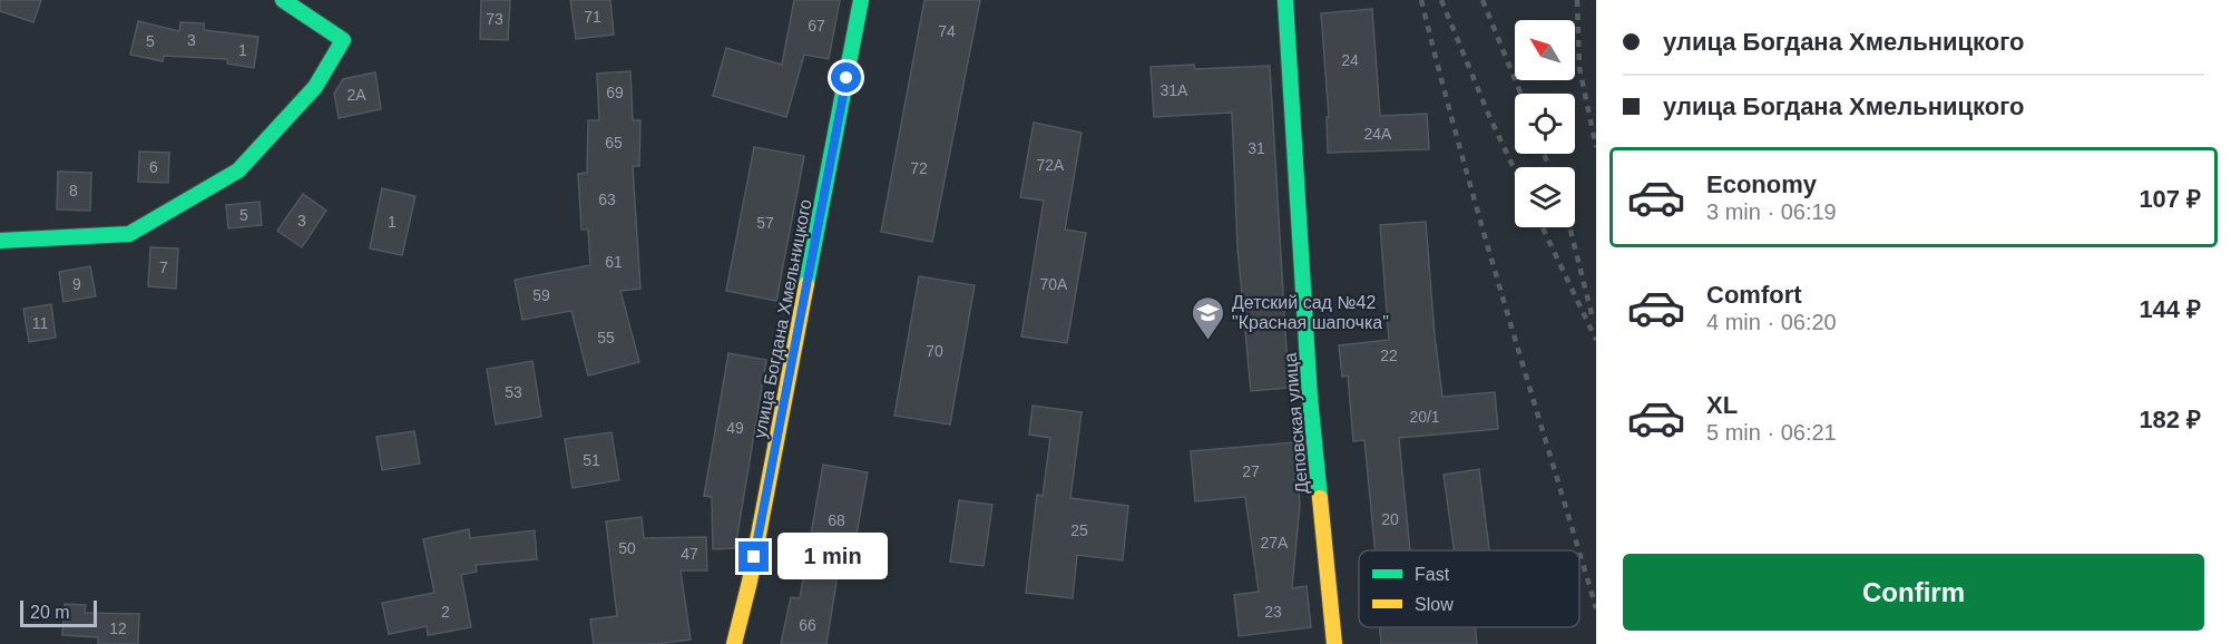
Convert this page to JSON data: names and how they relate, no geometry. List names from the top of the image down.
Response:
{
  "streets": {
    "street": ["улица Богдана Хмельницкого", "Деповская улица"]
  },
  "places": {
    "school or university": ["Детский сад №42 \"Красная шапочка\""]
  },
  "house_numbers": [
    "71",
    "73",
    "67",
    "74",
    "3",
    "5",
    "1",
    "24",
    "31А",
    "69",
    "2А",
    "24А",
    "65",
    "31",
    "72А",
    "6",
    "72",
    "8",
    "63",
    "5",
    "3",
    "1",
    "57",
    "61",
    "7",
    "9",
    "70А",
    "59",
    "11",
    "55",
    "70",
    "22",
    "53",
    "20/1",
    "49",
    "51",
    "27",
    "20",
    "68",
    "25",
    "27А",
    "50",
    "47",
    "2",
    "23",
    "66",
    "12"
  ],
  "legend": ["Fast", "Slow"],
  "scale_bar": "20 m",
  "north": "top left",
  "page": {
    "banner": ["улица Богдана Хмельницкого", "улица Богдана Хмельницкого"],
    "list": [
      {
        "name": "Economy",
        "note": "3 min · 06:19",
        "value": "107 ₽"
      },
      {
        "name": "Comfort",
        "note": "4 min · 06:20",
        "value": "144 ₽"
      },
      {
        "name": "XL",
        "note": "5 min · 06:21",
        "value": "182 ₽"
      }
    ],
    "bubble": "1 min",
    "buttons": "Confirm",
    "scale": "20 m"
  }
}
